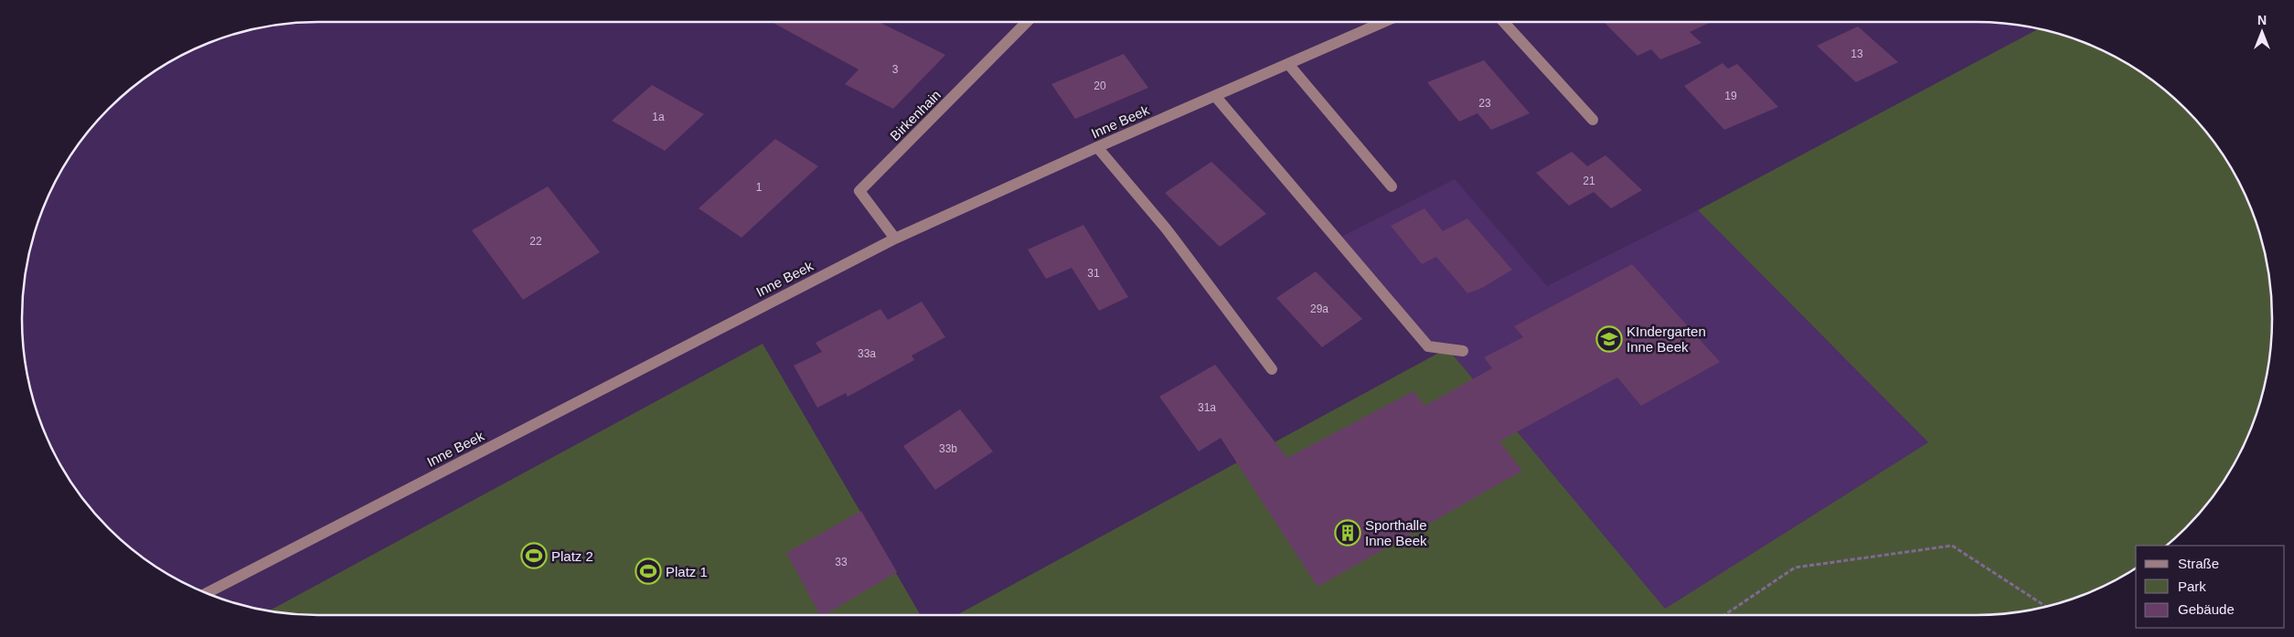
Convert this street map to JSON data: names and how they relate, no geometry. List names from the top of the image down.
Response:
{
  "streets": {
    "street": ["Birkenhain", "Inne Beek"]
  },
  "crossings": [
    ["Birkenhain", "Inne Beek"]
  ],
  "places": {
    "school or university": ["KIndergarten Inne Beek"],
    "building": ["Sporthalle Inne Beek"],
    "sports": ["Platz 2", "Platz 1"]
  },
  "house_numbers": [
    "13",
    "3",
    "20",
    "19",
    "23",
    "1a",
    "21",
    "1",
    "22",
    "31",
    "29a",
    "33a",
    "31a",
    "33b",
    "33"
  ],
  "legend": ["Straße", "Park", "Gebäude"],
  "north": "top"
}
